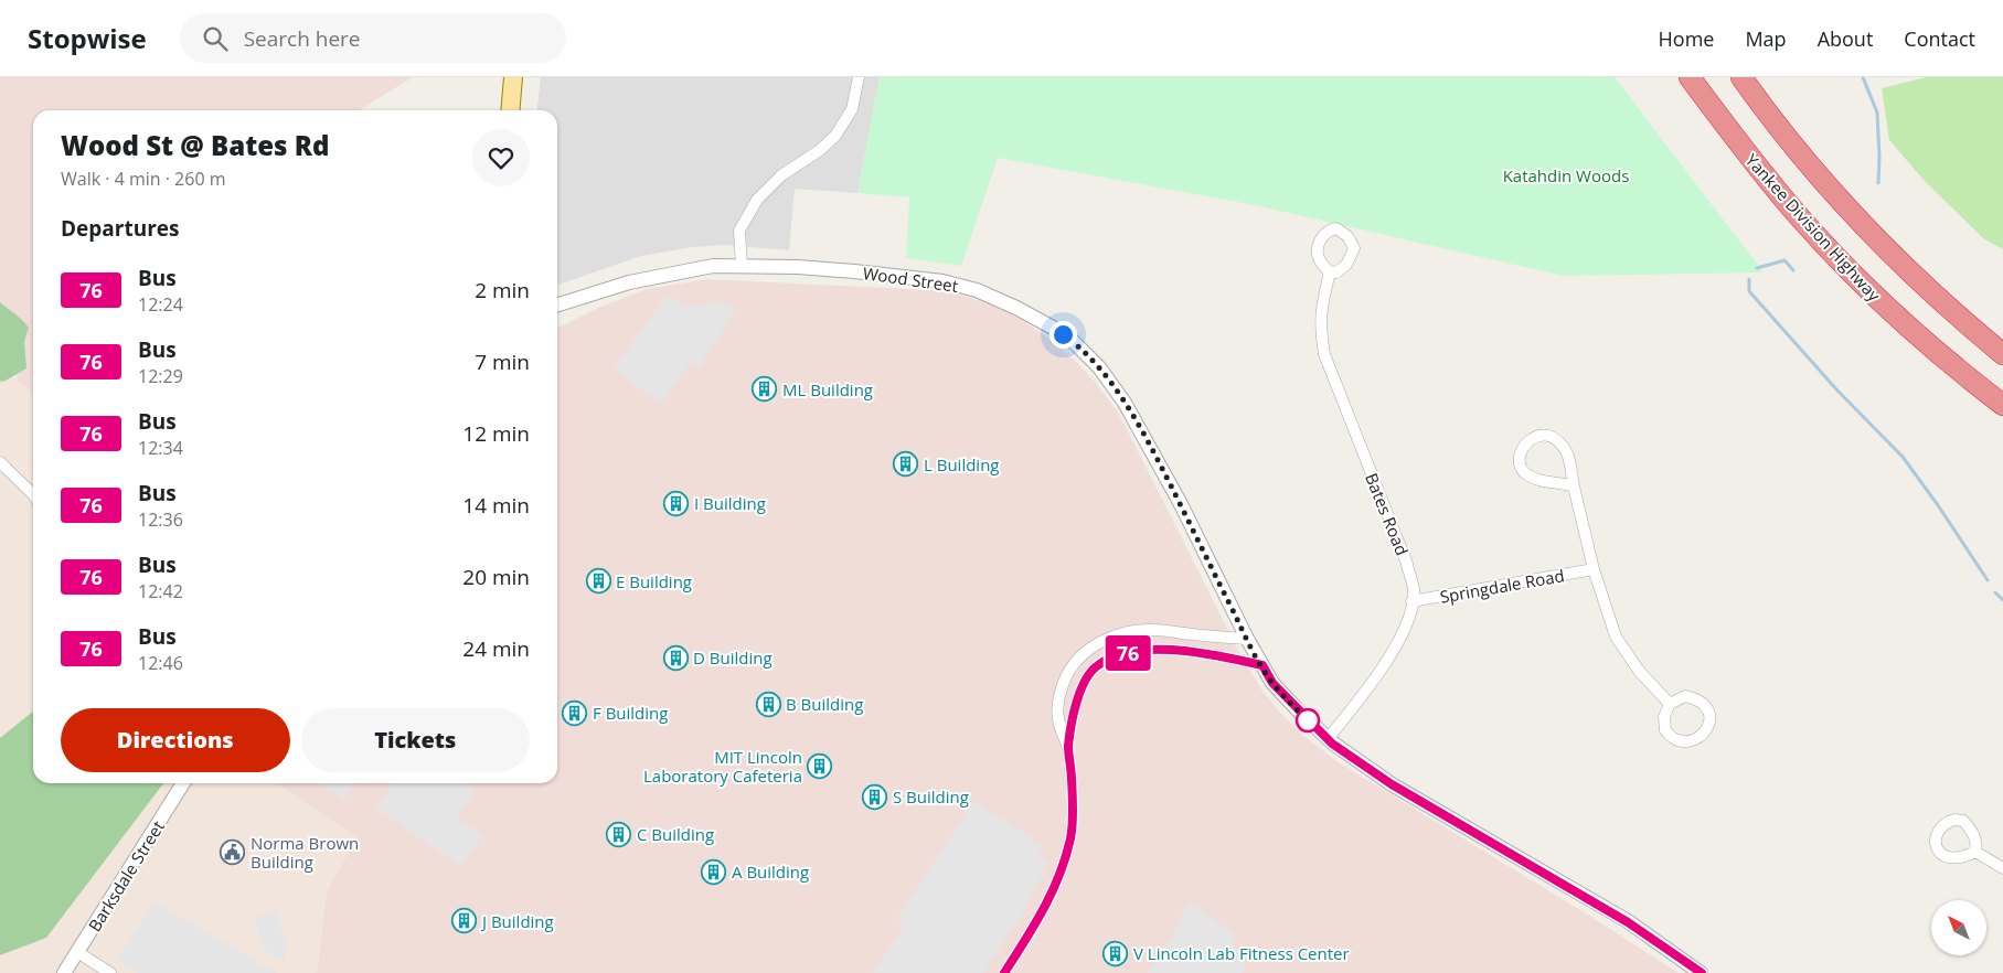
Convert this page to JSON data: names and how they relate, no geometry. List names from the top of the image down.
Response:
{
  "streets": {
    "highway": ["Yankee Division Highway"],
    "street": [
      "Wood Street",
      "Bates Road",
      "Springdale Road",
      "Barksdale Street"
    ]
  },
  "crossings": [
    ["Wood Street", "Bates Road"],
    ["Bates Road", "Springdale Road"]
  ],
  "parks": ["Katahdin Woods"],
  "places": {
    "building": [
      "ML Building",
      "L Building",
      "I Building",
      "E Building",
      "D Building",
      "B Building",
      "F Building",
      "MIT Lincoln Laboratory Cafeteria",
      "S Building",
      "C Building",
      "A Building",
      "J Building",
      "V Lincoln Lab Fitness Center"
    ],
    "public building": ["Norma Brown Building"]
  },
  "lines": ["bus line 76"],
  "north": "top left",
  "page": {
    "header": "Stopwise",
    "search": "Search here",
    "nav": [
      "Home",
      "Map",
      "About",
      "Contact"
    ],
    "on_map": "76",
    "heading": [
      ["Wood St @ Bates Rd", "Walk · 4 min · 260 m"],
      "Departures"
    ],
    "list": [
      {
        "mark": "76",
        "name": "Bus",
        "note": "12:24",
        "value": "2 min"
      },
      {
        "mark": "76",
        "name": "Bus",
        "note": "12:29",
        "value": "7 min"
      },
      {
        "mark": "76",
        "name": "Bus",
        "note": "12:34",
        "value": "12 min"
      },
      {
        "mark": "76",
        "name": "Bus",
        "note": "12:36",
        "value": "14 min"
      },
      {
        "mark": "76",
        "name": "Bus",
        "note": "12:42",
        "value": "20 min"
      },
      {
        "mark": "76",
        "name": "Bus",
        "note": "12:46",
        "value": "24 min"
      }
    ],
    "buttons": ["Directions", "Tickets"]
  }
}
